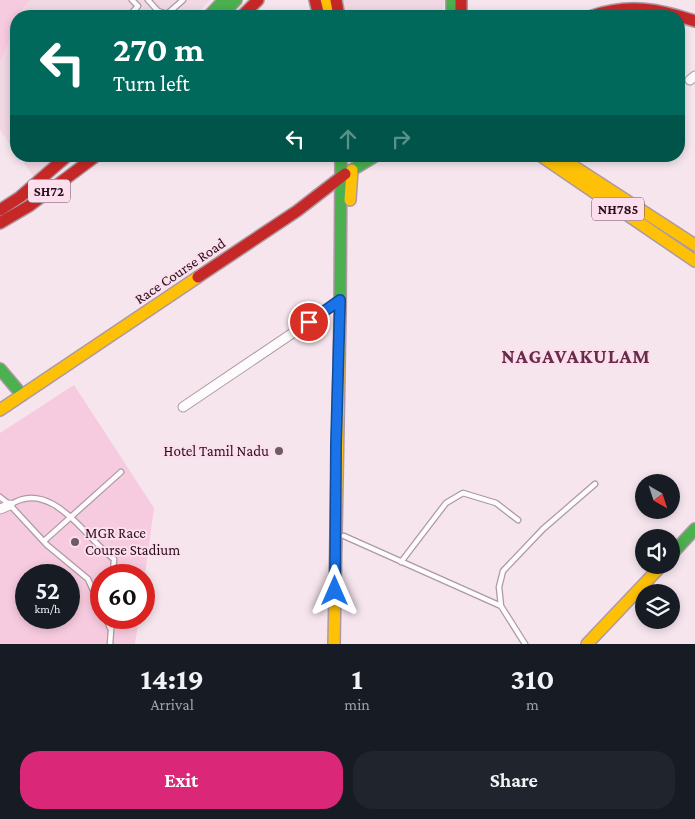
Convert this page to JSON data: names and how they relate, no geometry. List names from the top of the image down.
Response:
{
  "streets": {
    "main road": ["SH72", "NH785", "Race Course Road"]
  },
  "districts": ["NAGAVAKULAM"],
  "places": ["Hotel Tamil Nadu", "MGR Race Course Stadium"],
  "north": "bottom right",
  "page": {
    "turn": ["270 m", "Turn left"],
    "speed": "52 km/h",
    "limit": "60",
    "eta": [
      "14:19",
      "Arrival",
      "1",
      "min",
      "310",
      "m"
    ],
    "buttons": ["Exit", "Share"]
  }
}
